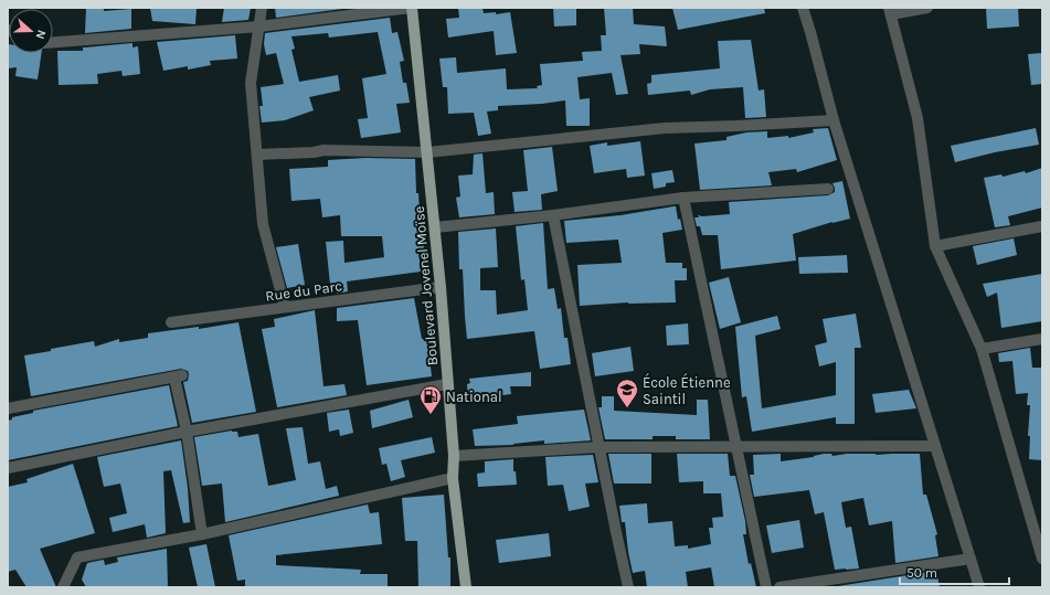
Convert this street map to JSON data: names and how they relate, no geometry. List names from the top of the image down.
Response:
{
  "streets": {
    "main road": ["Boulevard Jovenel Moïse"],
    "street": ["Rue du Parc"]
  },
  "crossings": [
    ["Boulevard Jovenel Moïse", "Rue du Parc"]
  ],
  "places": {
    "school or university": ["École Étienne Saintil"],
    "fuel station": ["National"]
  },
  "scale_bar": "50 m",
  "north": "right"
}
